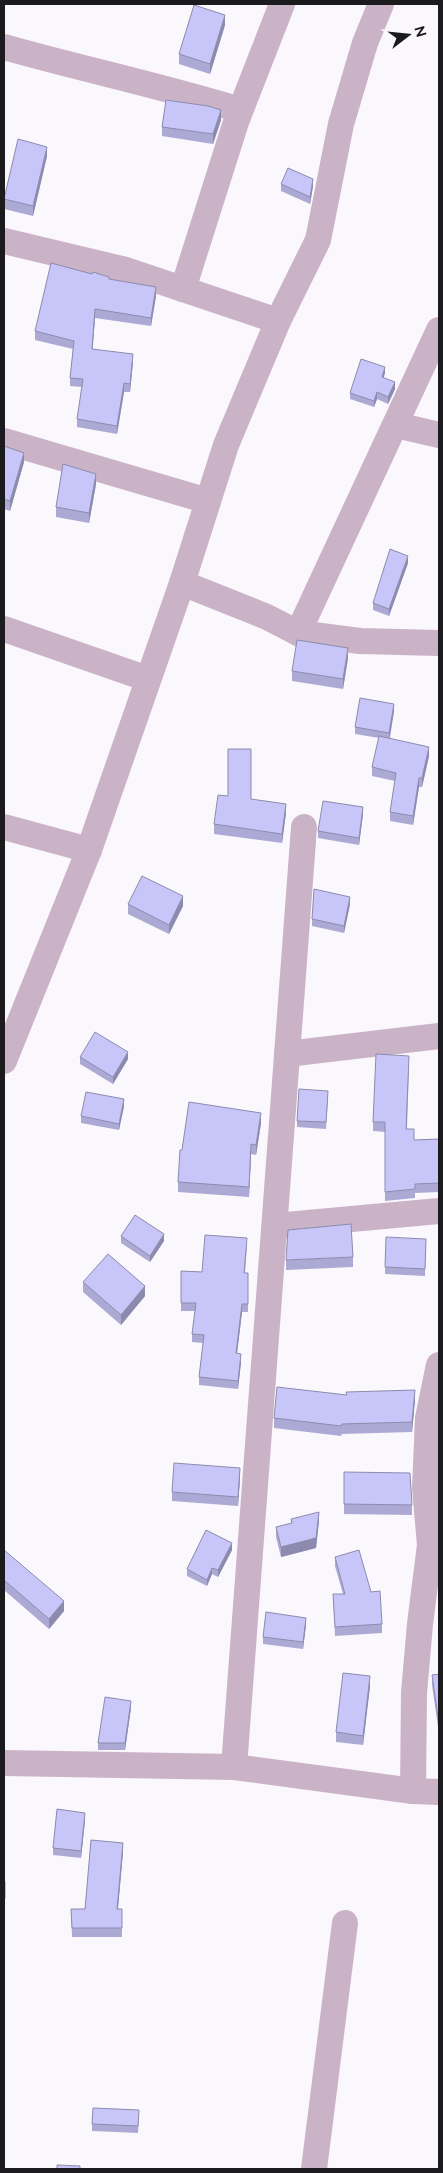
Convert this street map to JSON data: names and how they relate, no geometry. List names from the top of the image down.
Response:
{
  "north": "right"
}
